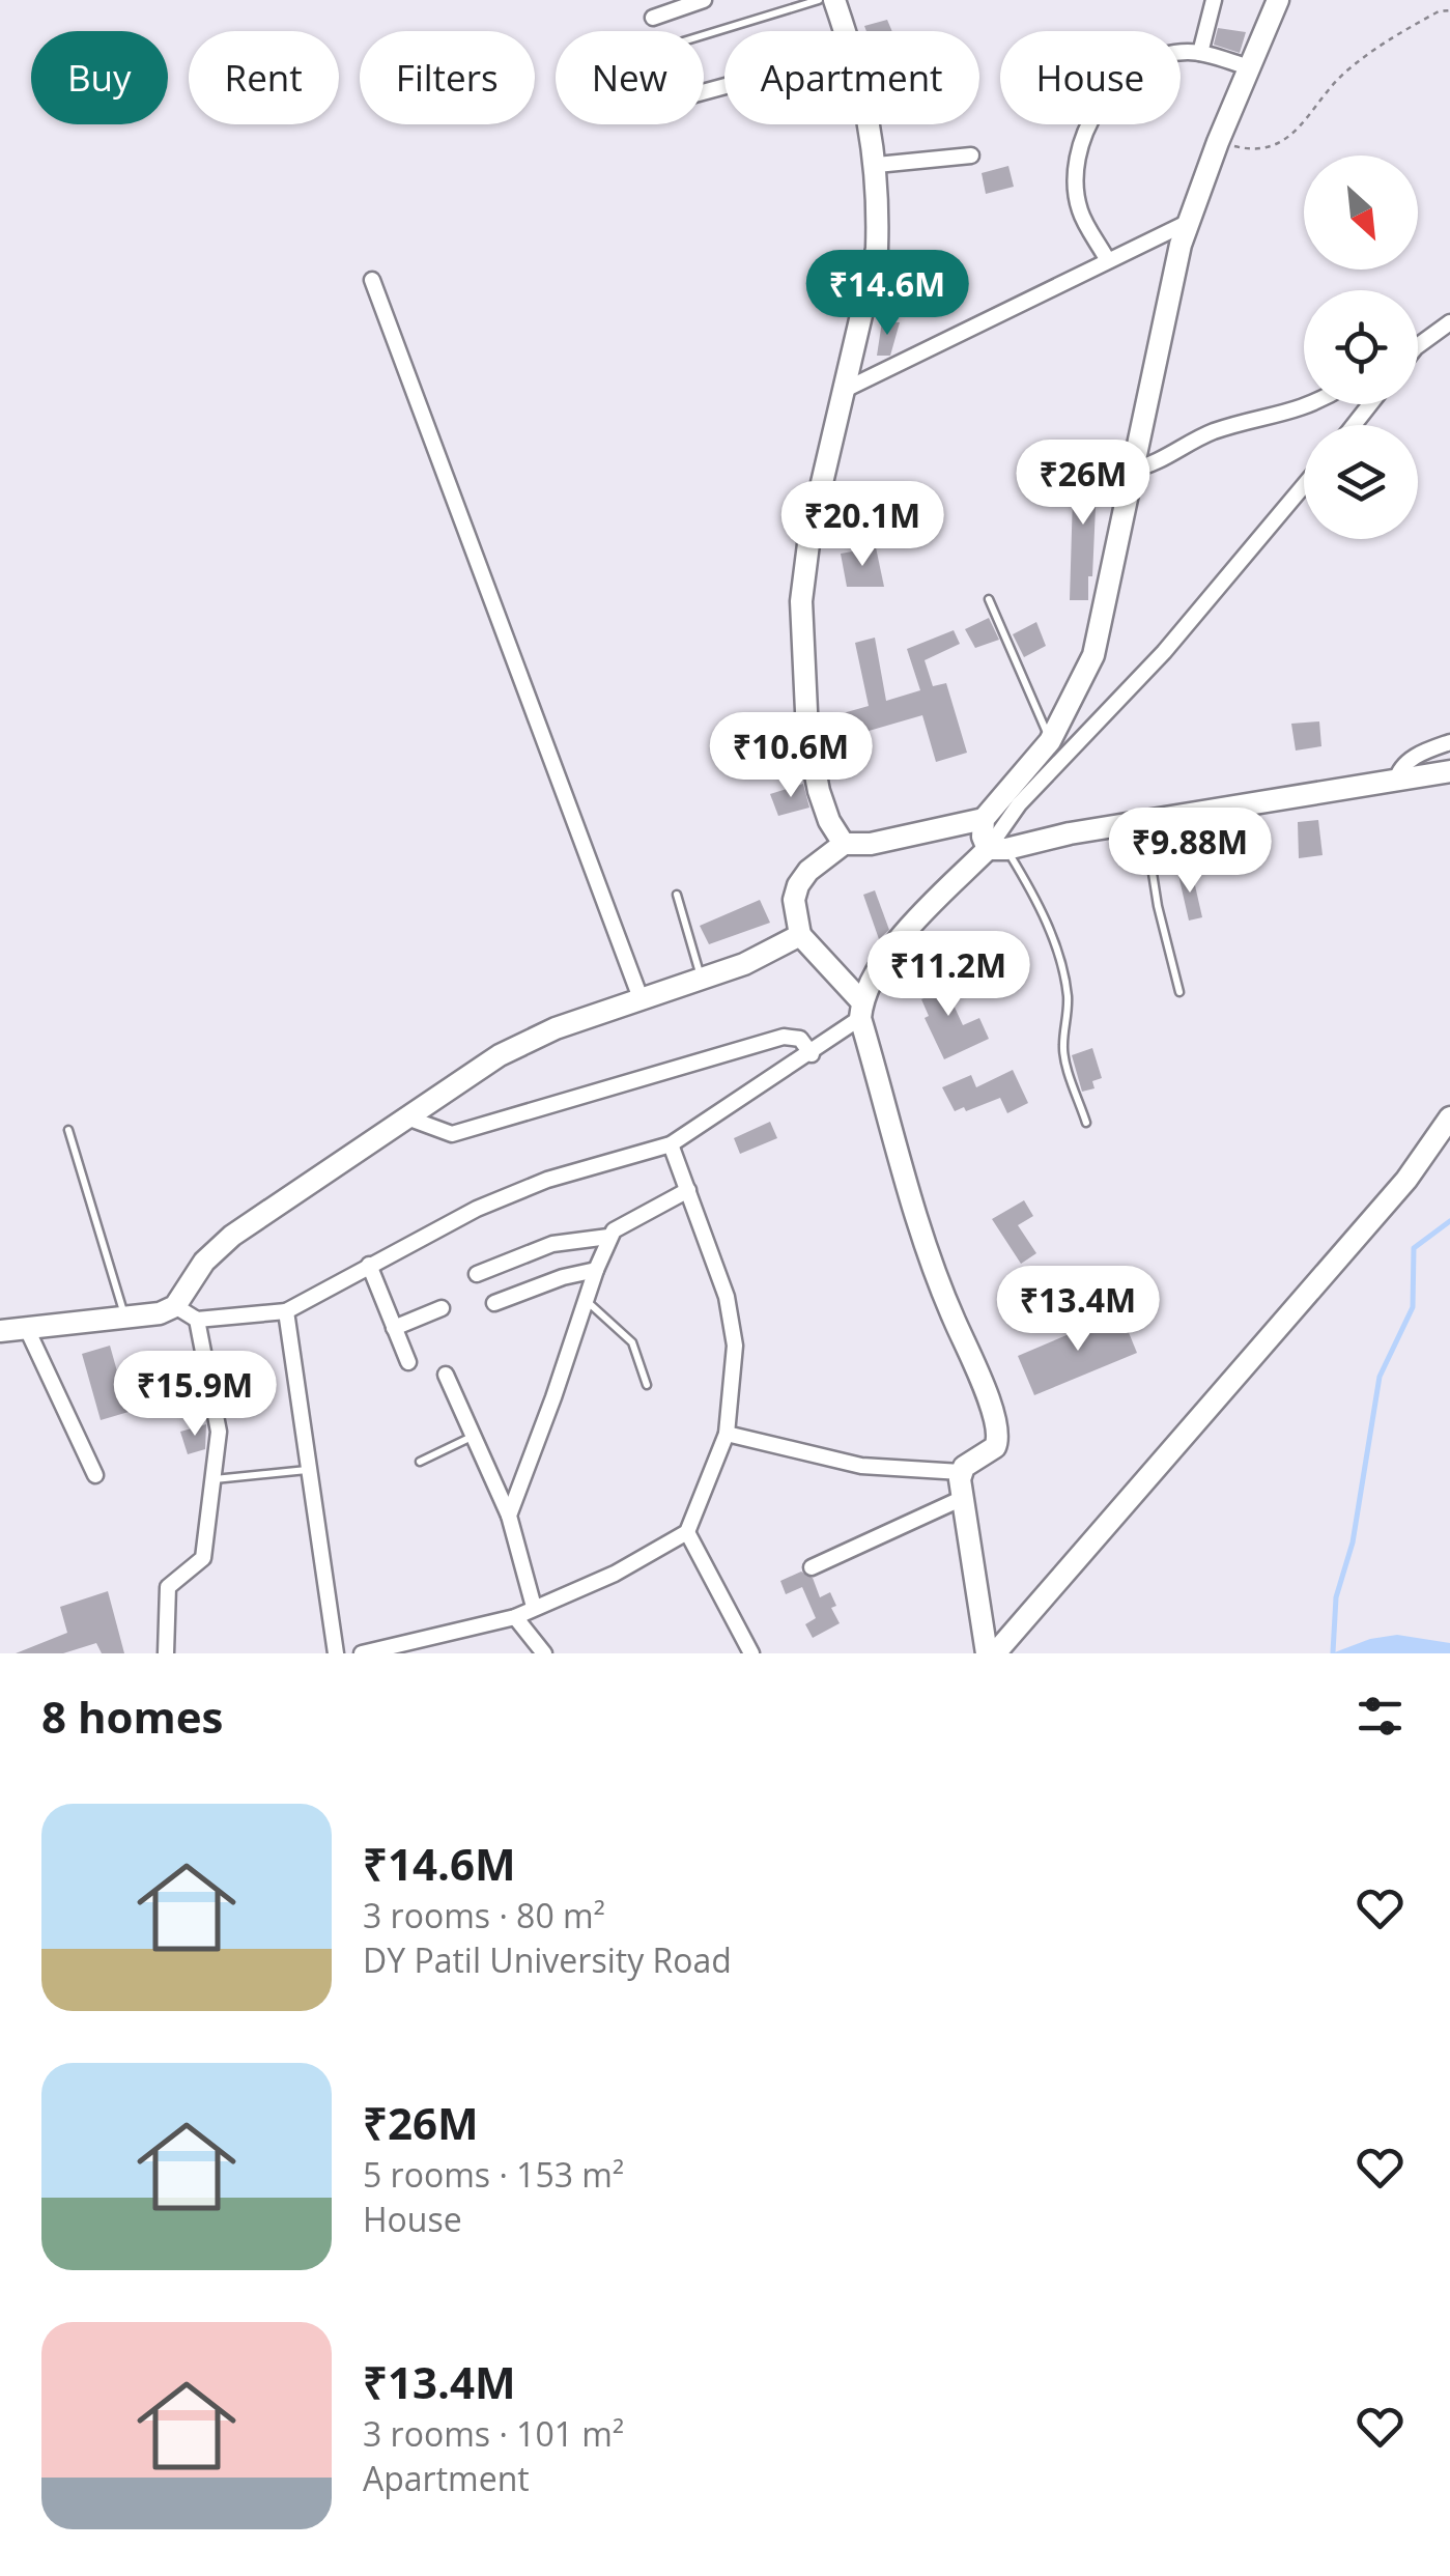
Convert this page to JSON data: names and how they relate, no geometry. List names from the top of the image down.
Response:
{
  "north": "bottom right",
  "page": {
    "chip": [
      "Buy",
      "Rent",
      "Filters",
      "New",
      "Apartment",
      "House"
    ],
    "price": [
      "₹14.6M",
      "₹26M",
      "₹20.1M",
      "₹10.6M",
      "₹9.88M",
      "₹11.2M",
      "₹13.4M",
      "₹15.9M"
    ],
    "heading": "8 homes",
    "list": [
      {
        "name": "₹14.6M",
        "note": "3 rooms · 80 m² · DY Patil University Road"
      },
      {
        "name": "₹26M",
        "note": "5 rooms · 153 m² · House"
      },
      {
        "name": "₹13.4M",
        "note": "3 rooms · 101 m² · Apartment"
      }
    ]
  }
}
